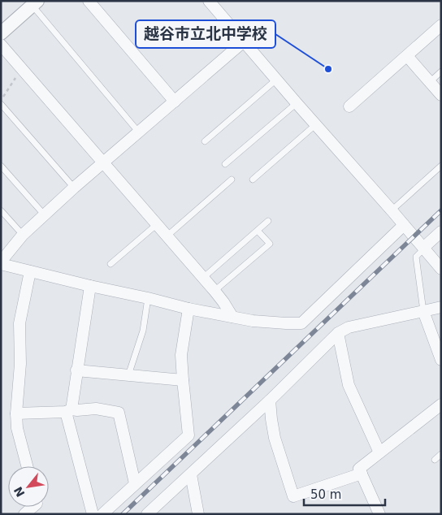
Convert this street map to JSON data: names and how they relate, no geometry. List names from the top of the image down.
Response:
{
  "places": ["越谷市立北中学校"],
  "scale_bar": "50 m",
  "north": "bottom left"
}
